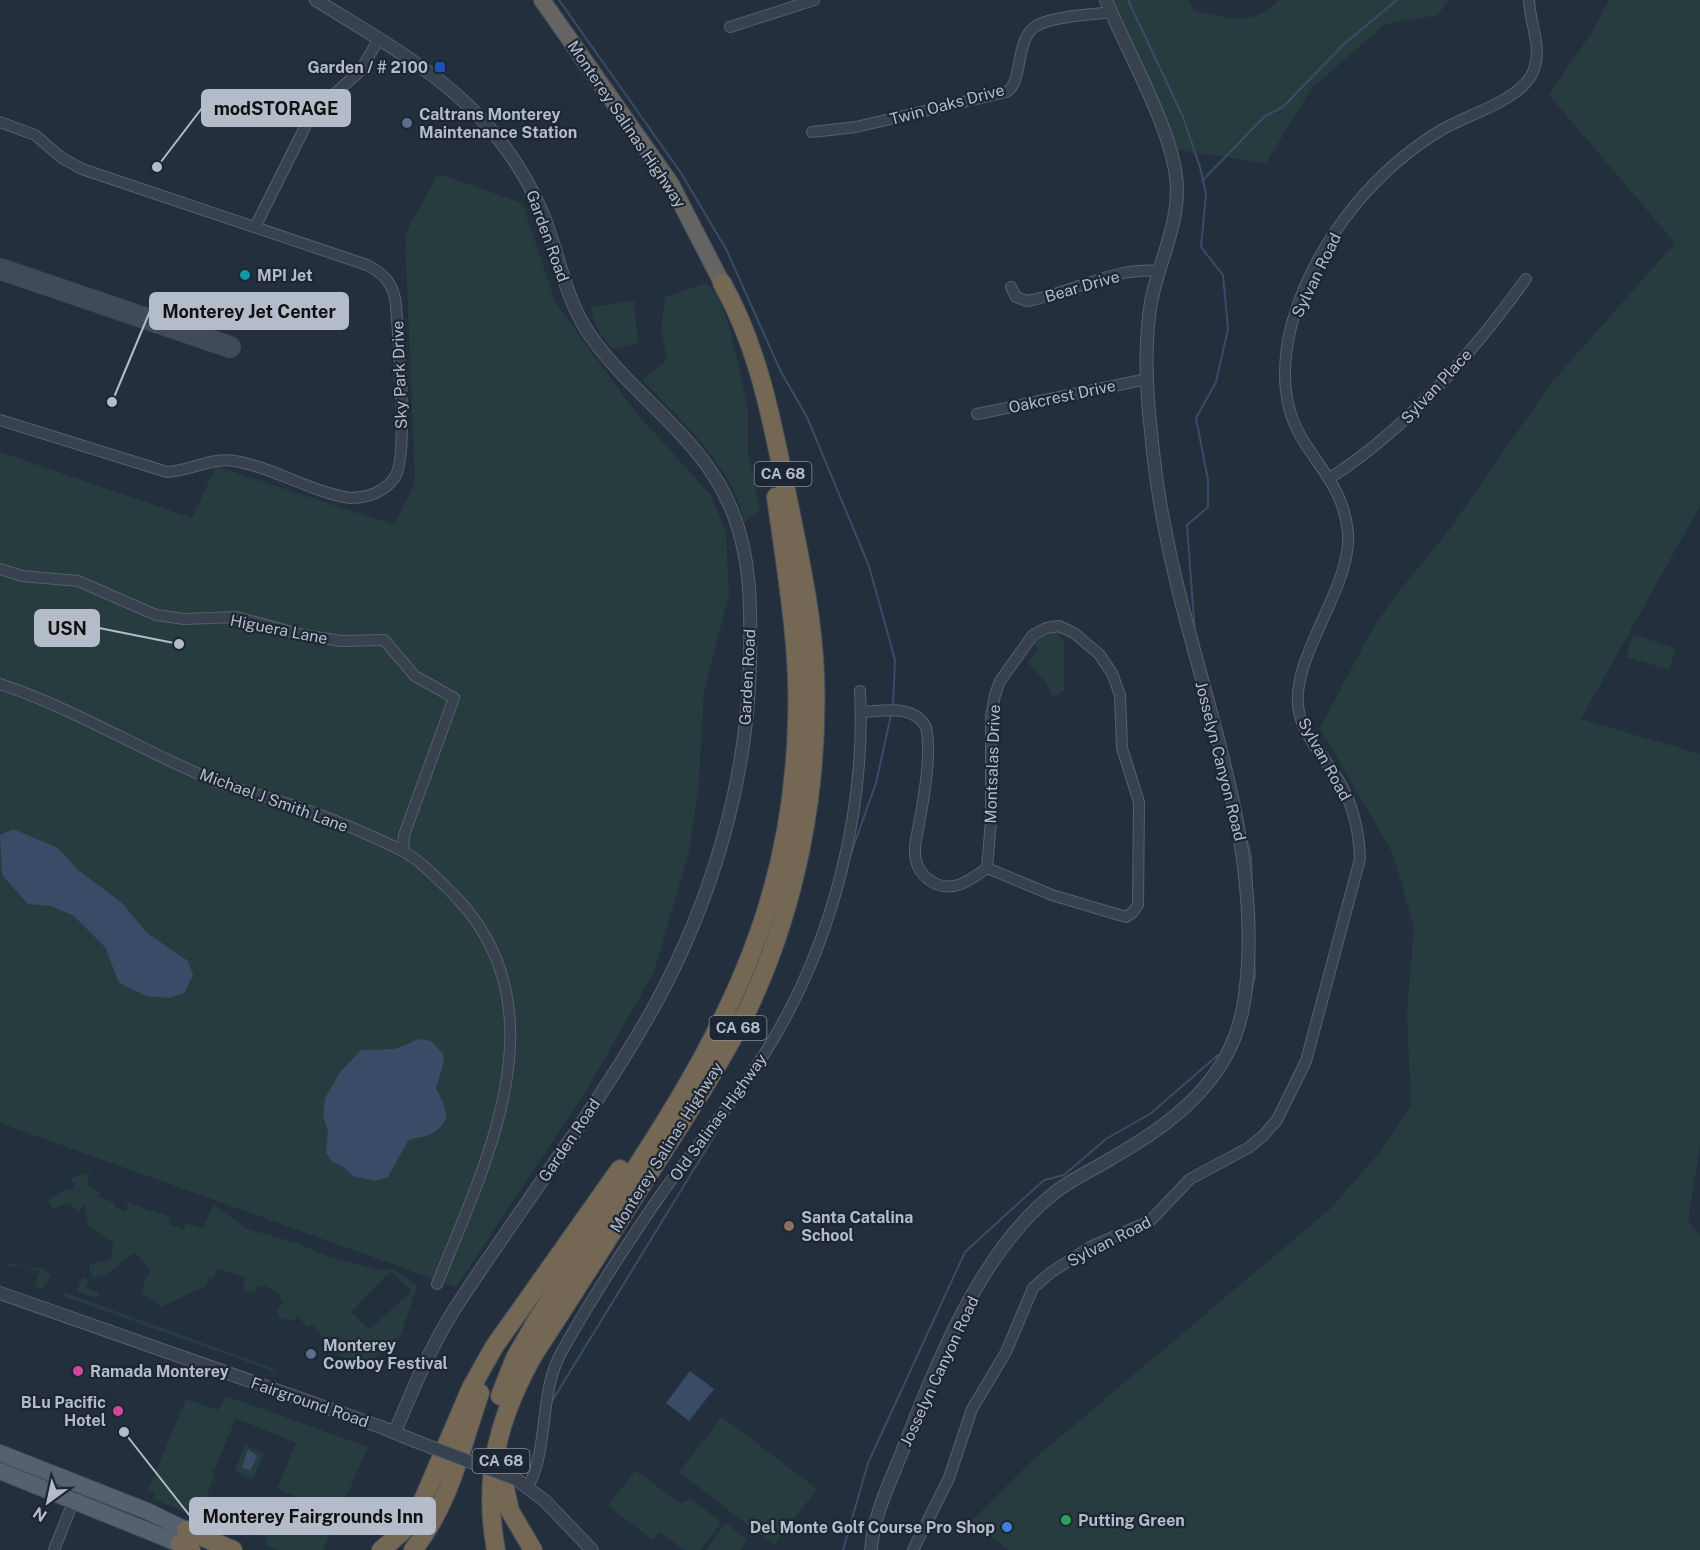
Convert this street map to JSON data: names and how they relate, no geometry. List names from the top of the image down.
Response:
{
  "streets": {
    "highway": ["Monterey Salinas Highway", "CA 68"],
    "street": [
      "Twin Oaks Drive",
      "Garden Road",
      "Sylvan Road",
      "Bear Drive",
      "Sky Park Drive",
      "Sylvan Place",
      "Oakcrest Drive",
      "Higuera Lane",
      "Josselyn Canyon Road",
      "Montsalas Drive",
      "Michael J Smith Lane",
      "Old Salinas Highway",
      "Fairground Road"
    ]
  },
  "crossings": [
    ["Twin Oaks Drive", "Josselyn Canyon Road"],
    ["Monterey Salinas Highway", "CA 68"],
    ["Garden Road", "Fairground Road"],
    ["Sylvan Road", "Sylvan Place"],
    ["Bear Drive", "Josselyn Canyon Road"],
    ["Oakcrest Drive", "Josselyn Canyon Road"],
    ["Higuera Lane", "Michael J Smith Lane"],
    ["Old Salinas Highway", "Fairground Road"]
  ],
  "places": {
    "transit": ["Garden / # 2100"],
    "other": [
      "Caltrans Monterey Maintenance Station",
      "modSTORAGE",
      "MPI Jet",
      "Monterey Jet Center",
      "USN",
      "Santa Catalina School",
      "Monterey Cowboy Festival",
      "Ramada Monterey",
      "BLu Pacific Hotel",
      "Monterey Fairgrounds Inn",
      "Putting Green",
      "Del Monte Golf Course Pro Shop"
    ]
  },
  "north": "bottom left"
}
